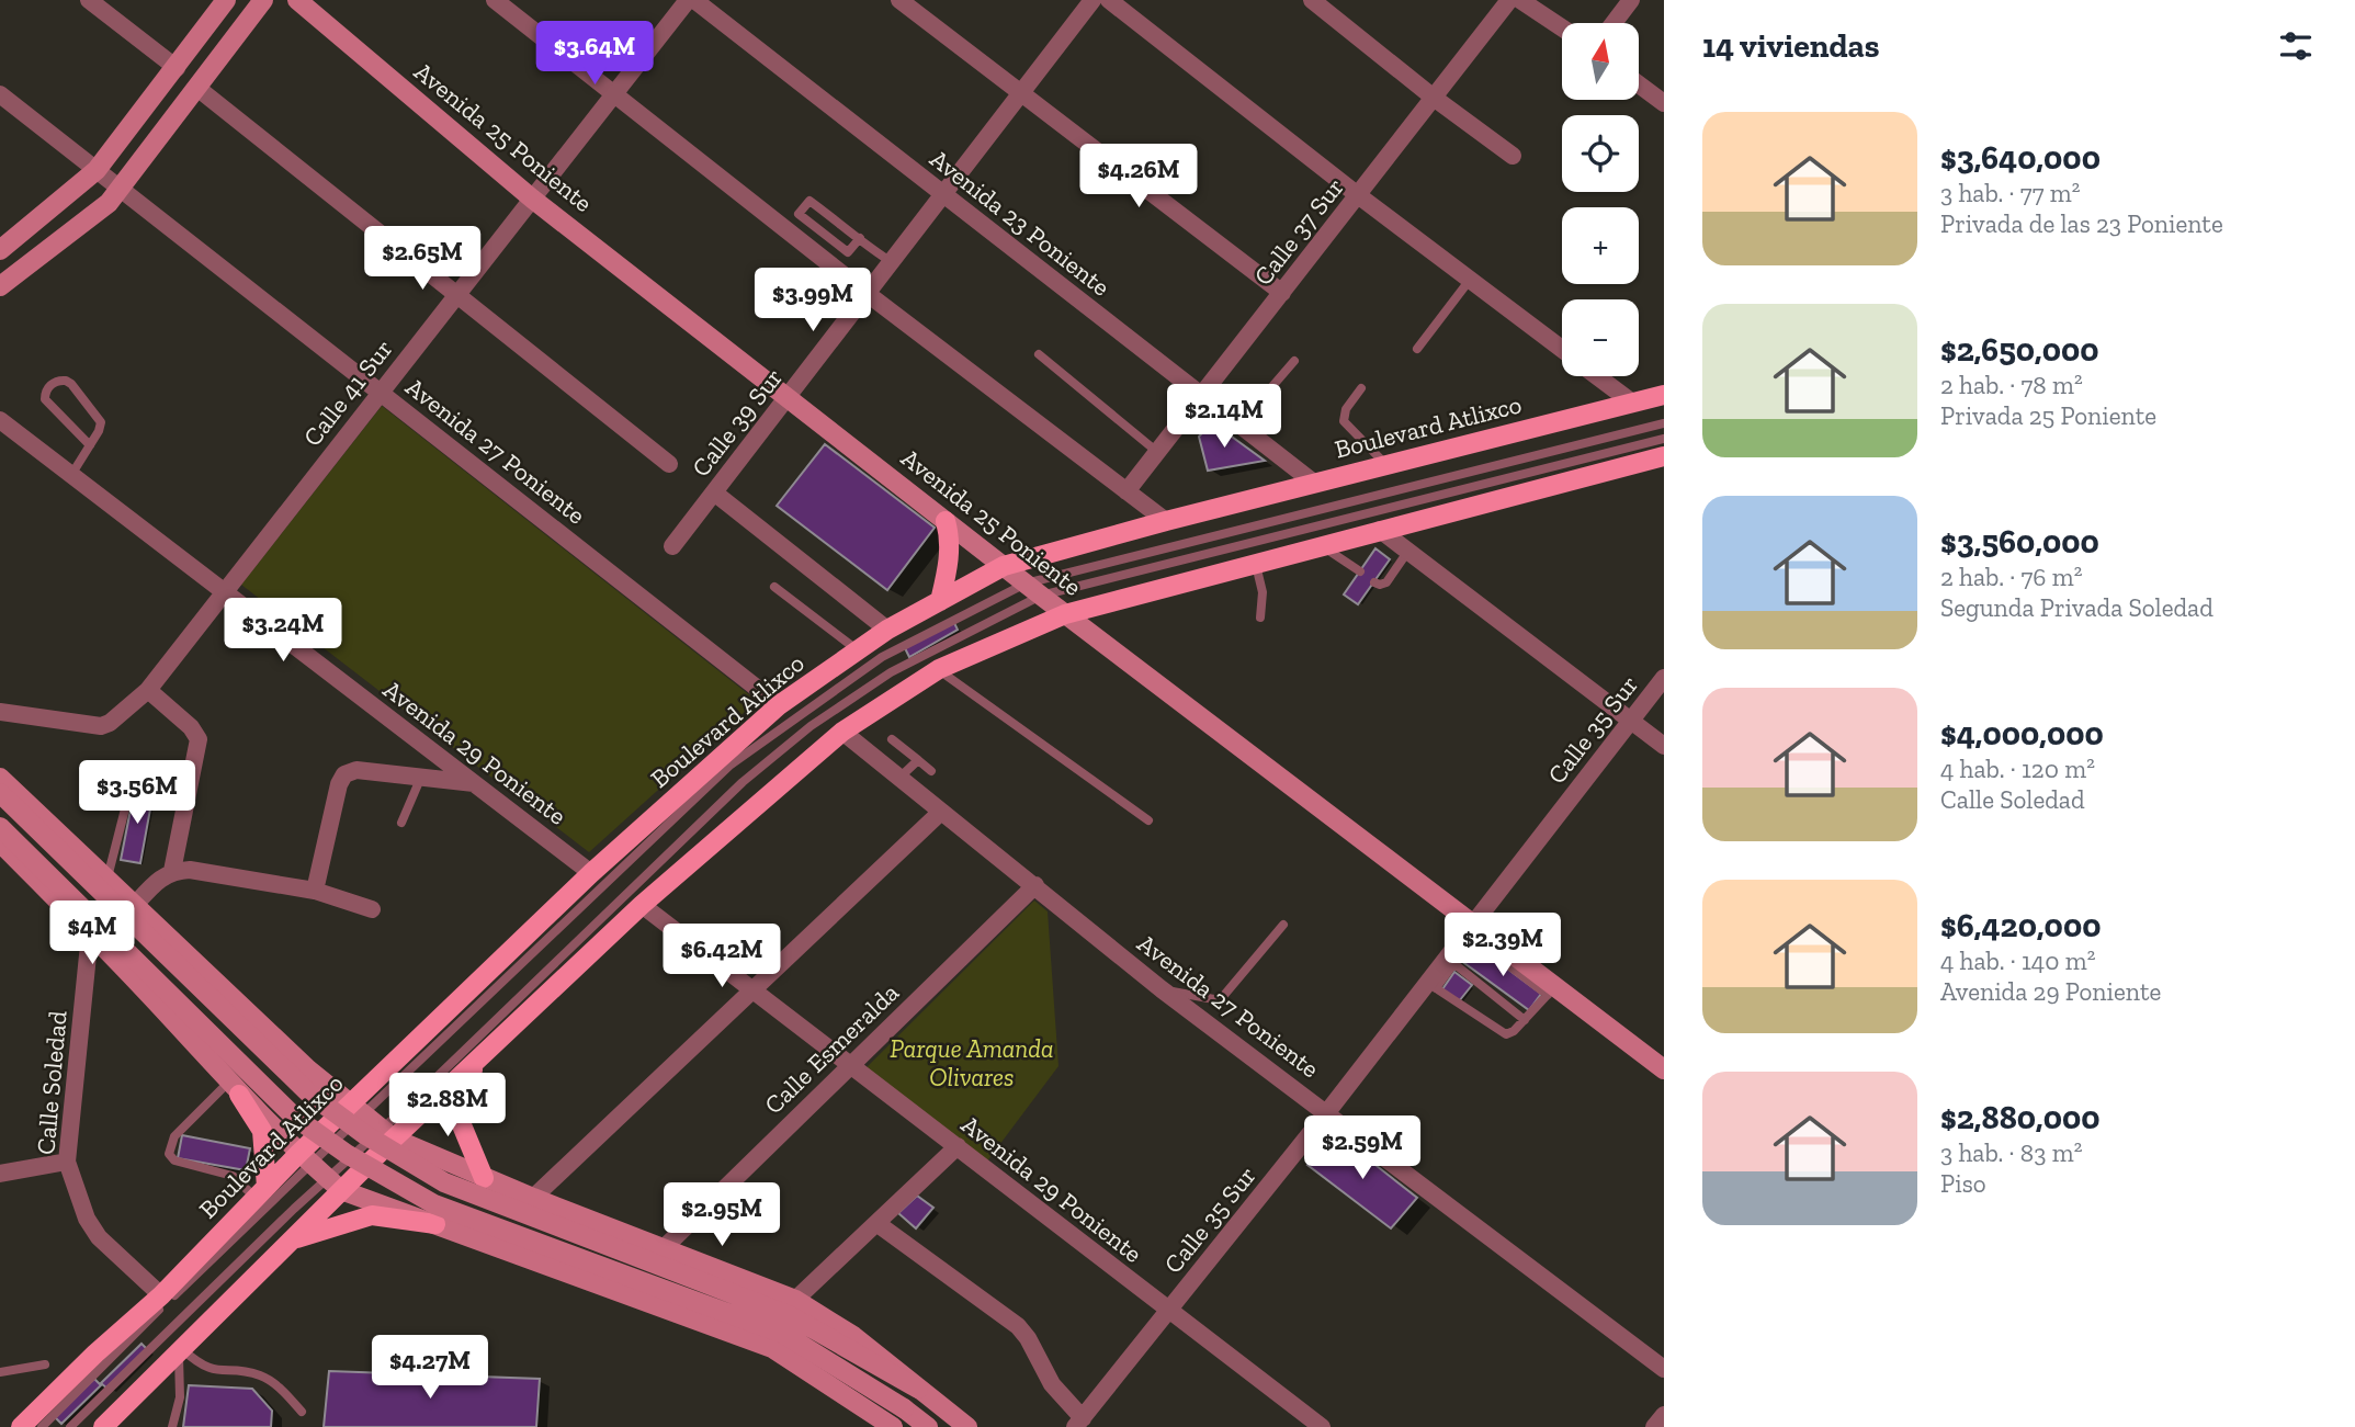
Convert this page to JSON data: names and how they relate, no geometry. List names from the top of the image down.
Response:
{
  "streets": {
    "main road": ["Avenida 25 Poniente", "Boulevard Atlixco"],
    "street": [
      "Avenida 23 Poniente",
      "Calle 37 Sur",
      "Calle 41 Sur",
      "Calle 39 Sur",
      "Avenida 27 Poniente",
      "Calle 35 Sur",
      "Avenida 29 Poniente",
      "Calle Esmeralda",
      "Calle Soledad"
    ]
  },
  "crossings": [
    ["Avenida 25 Poniente", "Calle 41 Sur"],
    ["Avenida 25 Poniente", "Calle 39 Sur"],
    ["Avenida 25 Poniente", "Boulevard Atlixco"],
    ["Avenida 25 Poniente", "Calle 35 Sur"],
    ["Avenida 23 Poniente", "Calle 37 Sur"],
    ["Avenida 23 Poniente", "Calle 39 Sur"],
    ["Avenida 23 Poniente", "Boulevard Atlixco"],
    ["Calle 41 Sur", "Avenida 27 Poniente"],
    ["Calle 41 Sur", "Avenida 29 Poniente"],
    ["Boulevard Atlixco", "Avenida 27 Poniente"],
    ["Boulevard Atlixco", "Avenida 29 Poniente"],
    ["Boulevard Atlixco", "Calle Soledad"],
    ["Avenida 27 Poniente", "Calle 35 Sur"],
    ["Avenida 27 Poniente", "Calle Esmeralda"],
    ["Calle 35 Sur", "Avenida 29 Poniente"],
    ["Avenida 29 Poniente", "Calle Esmeralda"]
  ],
  "parks": ["Parque Amanda Olivares"],
  "north": "top",
  "page": {
    "heading": "14 viviendas",
    "price": [
      "$3.64M",
      "$4.26M",
      "$2.65M",
      "$3.99M",
      "$2.14M",
      "$3.24M",
      "$3.56M",
      "$4M",
      "$2.39M",
      "$6.42M",
      "$2.88M",
      "$2.59M",
      "$2.95M",
      "$4.27M"
    ],
    "map_buttons": ["+", "−"],
    "list": [
      {
        "name": "$3,640,000",
        "note": "3 hab. · 77 m² · Privada de las 23 Poniente"
      },
      {
        "name": "$2,650,000",
        "note": "2 hab. · 78 m² · Privada 25 Poniente"
      },
      {
        "name": "$3,560,000",
        "note": "2 hab. · 76 m² · Segunda Privada Soledad"
      },
      {
        "name": "$4,000,000",
        "note": "4 hab. · 120 m² · Calle Soledad"
      },
      {
        "name": "$6,420,000",
        "note": "4 hab. · 140 m² · Avenida 29 Poniente"
      },
      {
        "name": "$2,880,000",
        "note": "3 hab. · 83 m² · Piso"
      }
    ]
  }
}
